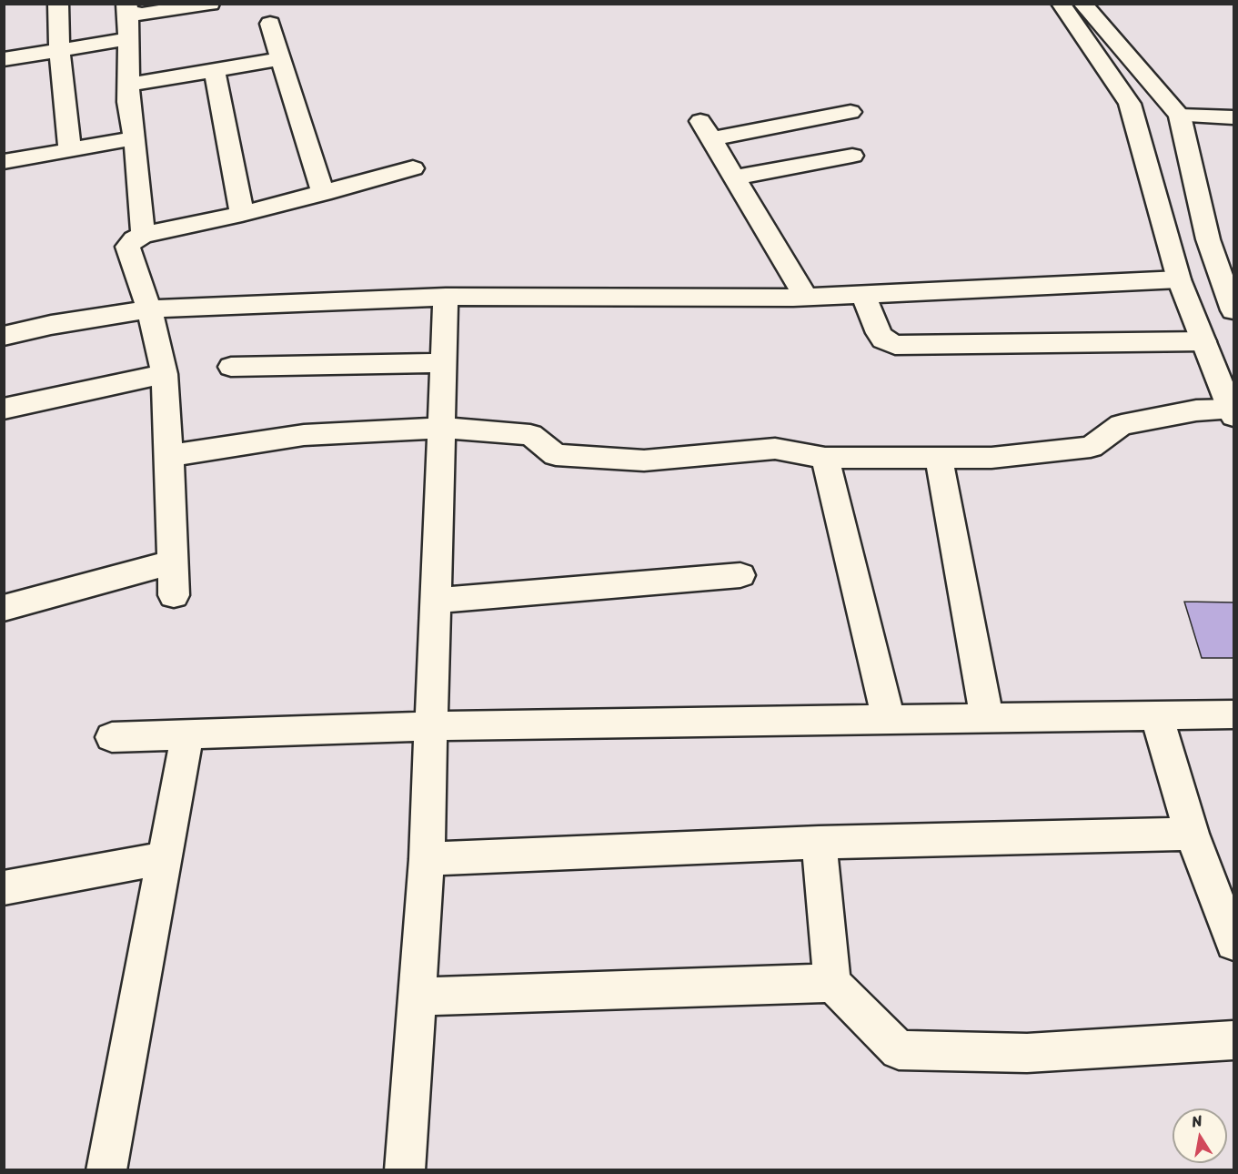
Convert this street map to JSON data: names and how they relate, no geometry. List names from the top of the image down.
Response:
{
  "north": "top"
}
